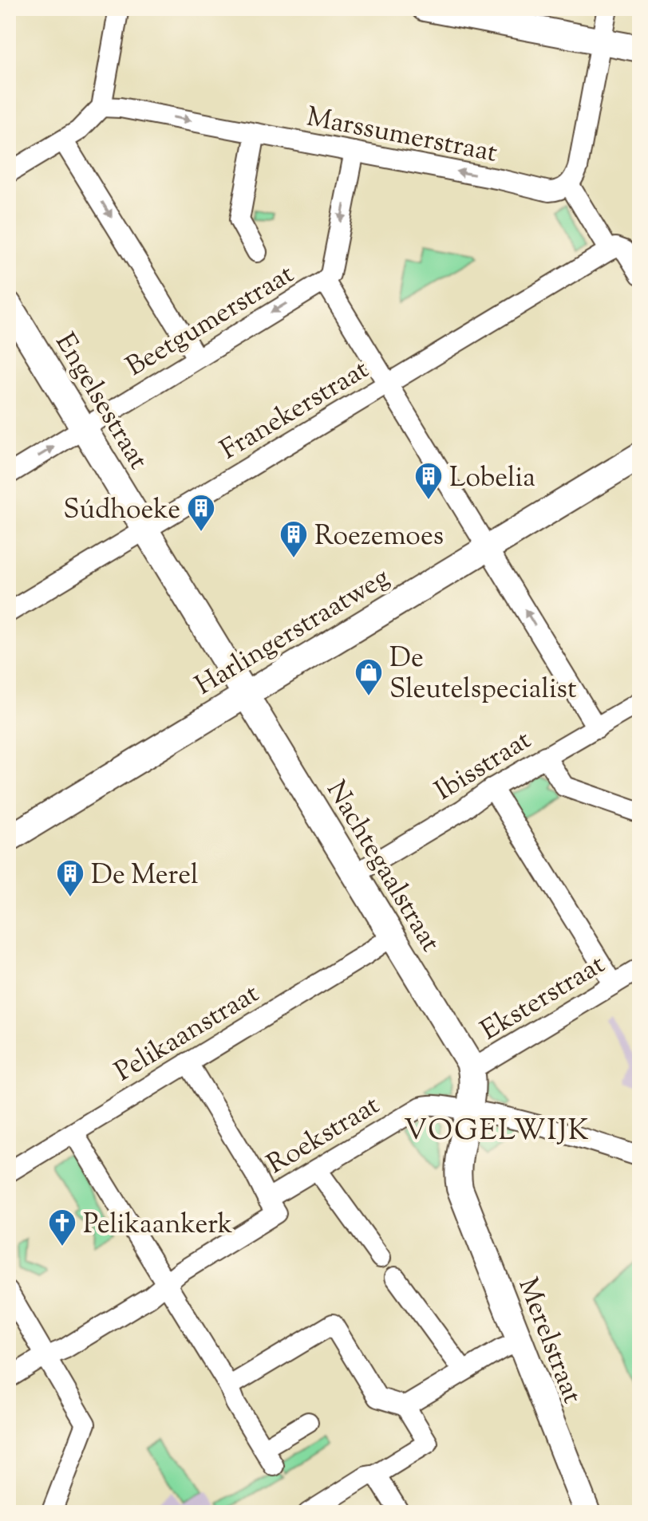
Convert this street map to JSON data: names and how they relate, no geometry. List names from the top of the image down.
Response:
{
  "streets": {
    "street": [
      "Marssumerstraat",
      "Beetgumerstraat",
      "Engelsestraat",
      "Franekerstraat",
      "Harlingerstraatweg",
      "Ibisstraat",
      "Nachtegaalstraat",
      "Eksterstraat",
      "Pelikaanstraat",
      "Roekstraat",
      "Merelstraat"
    ]
  },
  "crossings": [
    ["Marssumerstraat", "Beetgumerstraat"],
    ["Beetgumerstraat", "Engelsestraat"],
    ["Engelsestraat", "Franekerstraat"],
    ["Engelsestraat", "Harlingerstraatweg"],
    ["Engelsestraat", "Nachtegaalstraat"],
    ["Harlingerstraatweg", "Nachtegaalstraat"],
    ["Ibisstraat", "Nachtegaalstraat"],
    ["Nachtegaalstraat", "Eksterstraat"],
    ["Nachtegaalstraat", "Pelikaanstraat"],
    ["Nachtegaalstraat", "Merelstraat"],
    ["Eksterstraat", "Merelstraat"],
    ["Roekstraat", "Merelstraat"]
  ],
  "districts": ["VOGELWIJK"],
  "places": {
    "building": [
      "Lobelia",
      "Súdhoeke",
      "Roezemoes",
      "De Merel"
    ],
    "shop": ["De Sleutelspecialist"],
    "church": ["Pelikaankerk"]
  }
}
